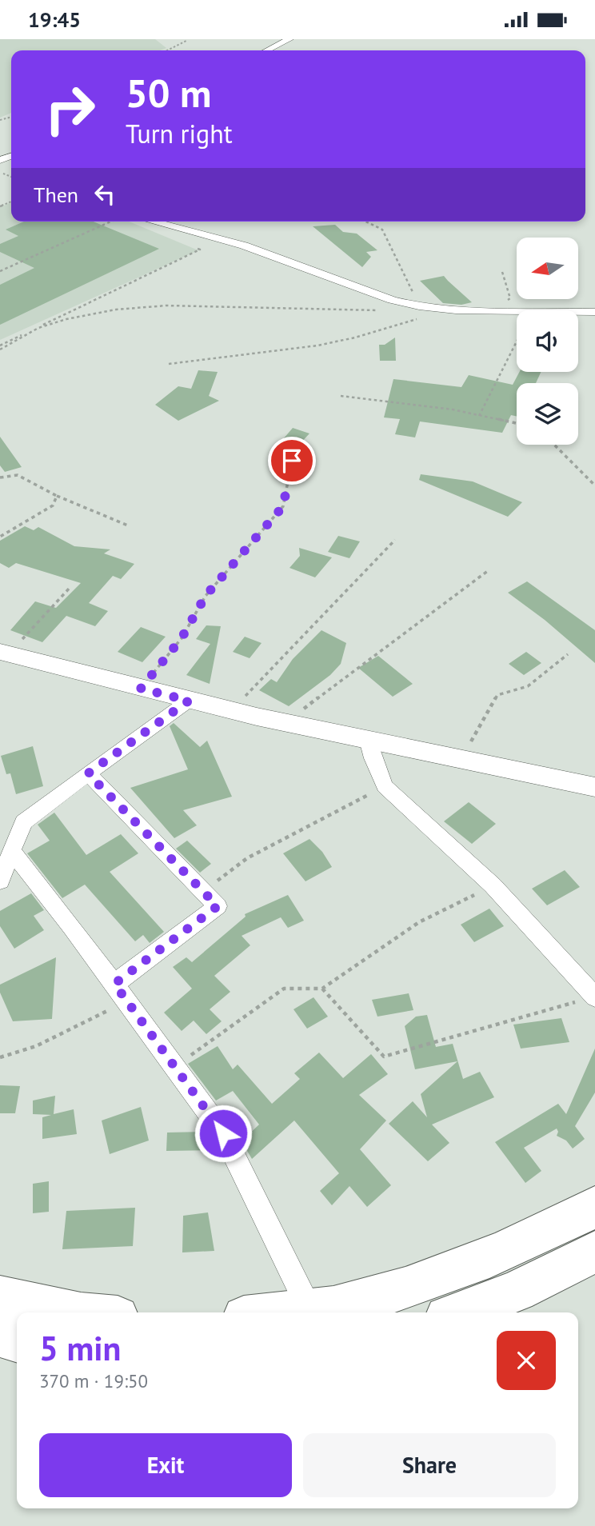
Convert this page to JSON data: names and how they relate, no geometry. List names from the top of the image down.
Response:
{
  "north": "left",
  "page": {
    "status": "19:45",
    "turn": ["50 m", "Turn right"],
    "then": "Then",
    "heading": ["5 min", "370 m · 19:50"],
    "buttons": ["Exit", "Share"]
  }
}
